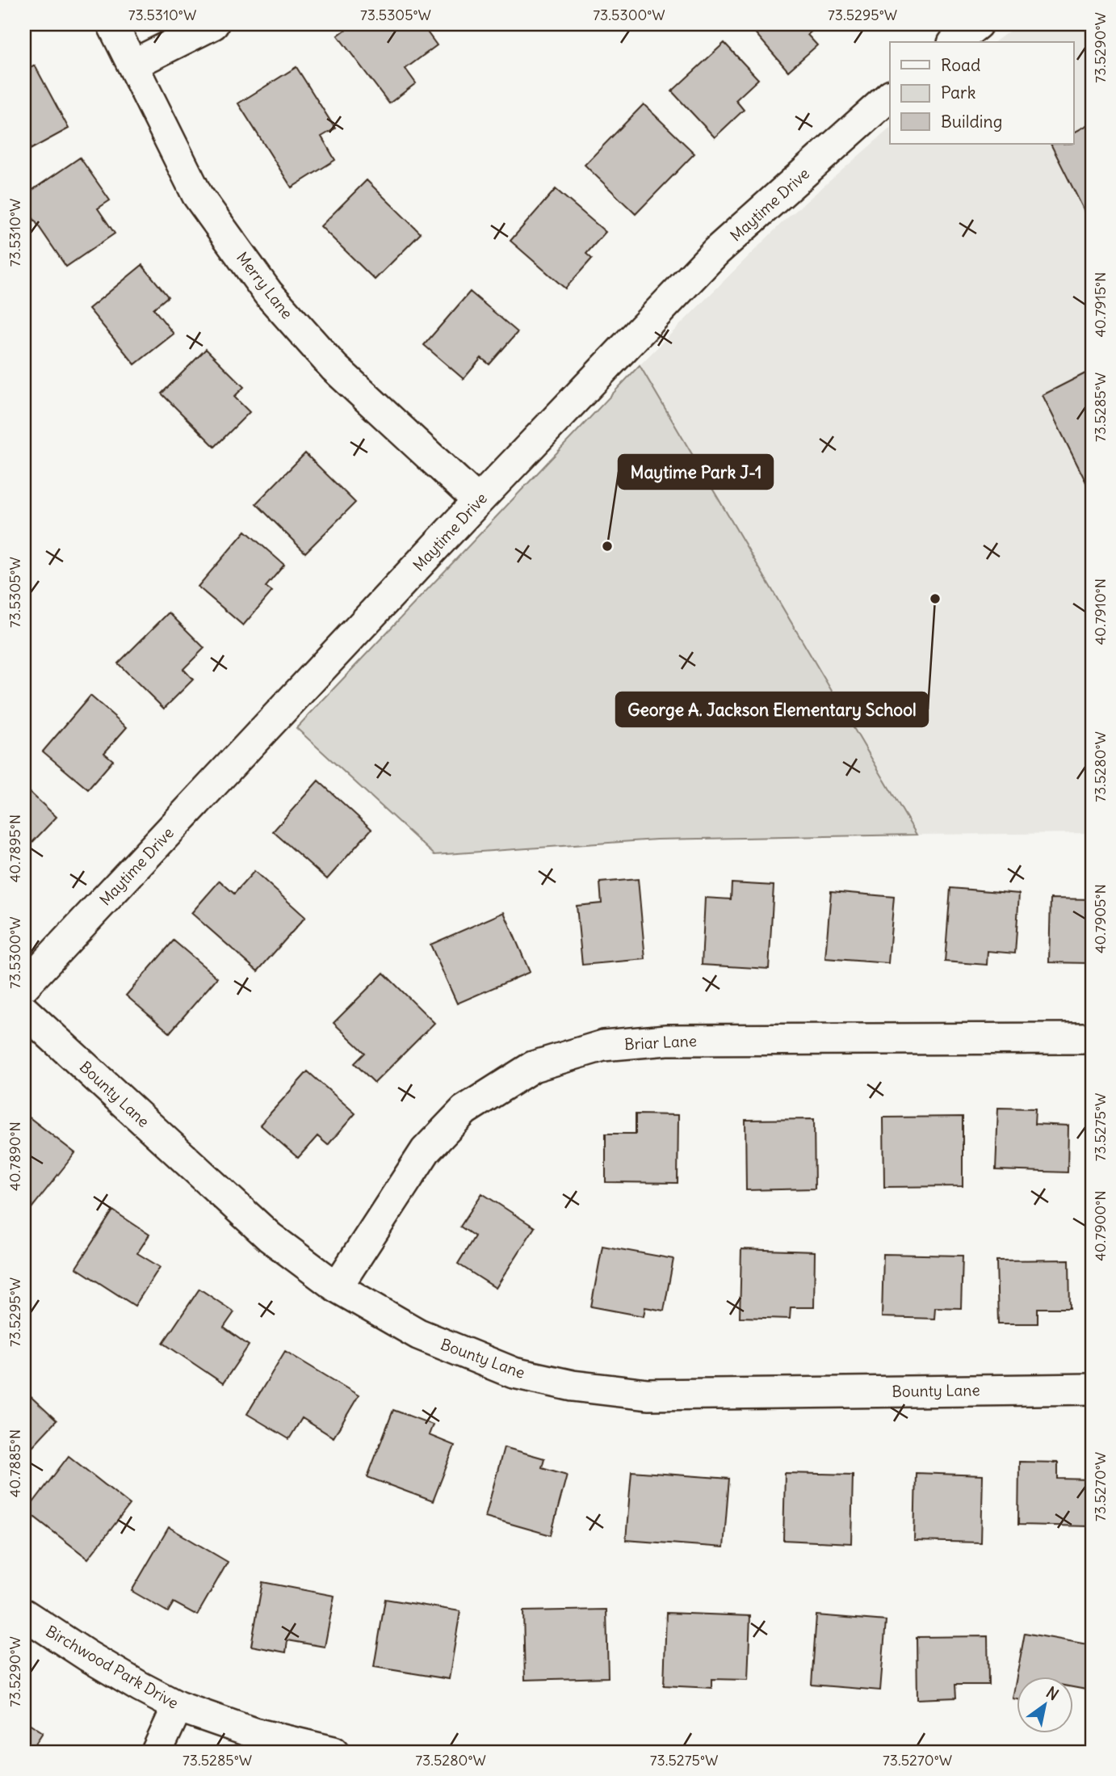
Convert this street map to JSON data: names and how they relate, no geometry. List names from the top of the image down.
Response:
{
  "streets": {
    "street": [
      "Maytime Drive",
      "Merry Lane",
      "Briar Lane",
      "Bounty Lane",
      "Birchwood Park Drive"
    ]
  },
  "crossings": [
    ["Maytime Drive", "Merry Lane"],
    ["Briar Lane", "Bounty Lane"]
  ],
  "places": ["Maytime Park J-1", "George A. Jackson Elementary School"],
  "legend": ["Road", "Park", "Building"],
  "north": "top right",
  "coordinates": [
    "73.5310°W",
    "73.5305°W",
    "73.5300°W",
    "73.5295°W",
    "73.5290°W",
    "40.7915°N",
    "73.5285°W",
    "40.7910°N",
    "73.5280°W",
    "40.7895°N",
    "40.7905°N",
    "73.5275°W",
    "40.7890°N",
    "40.7900°N",
    "40.7885°N",
    "73.5270°W"
  ]
}
